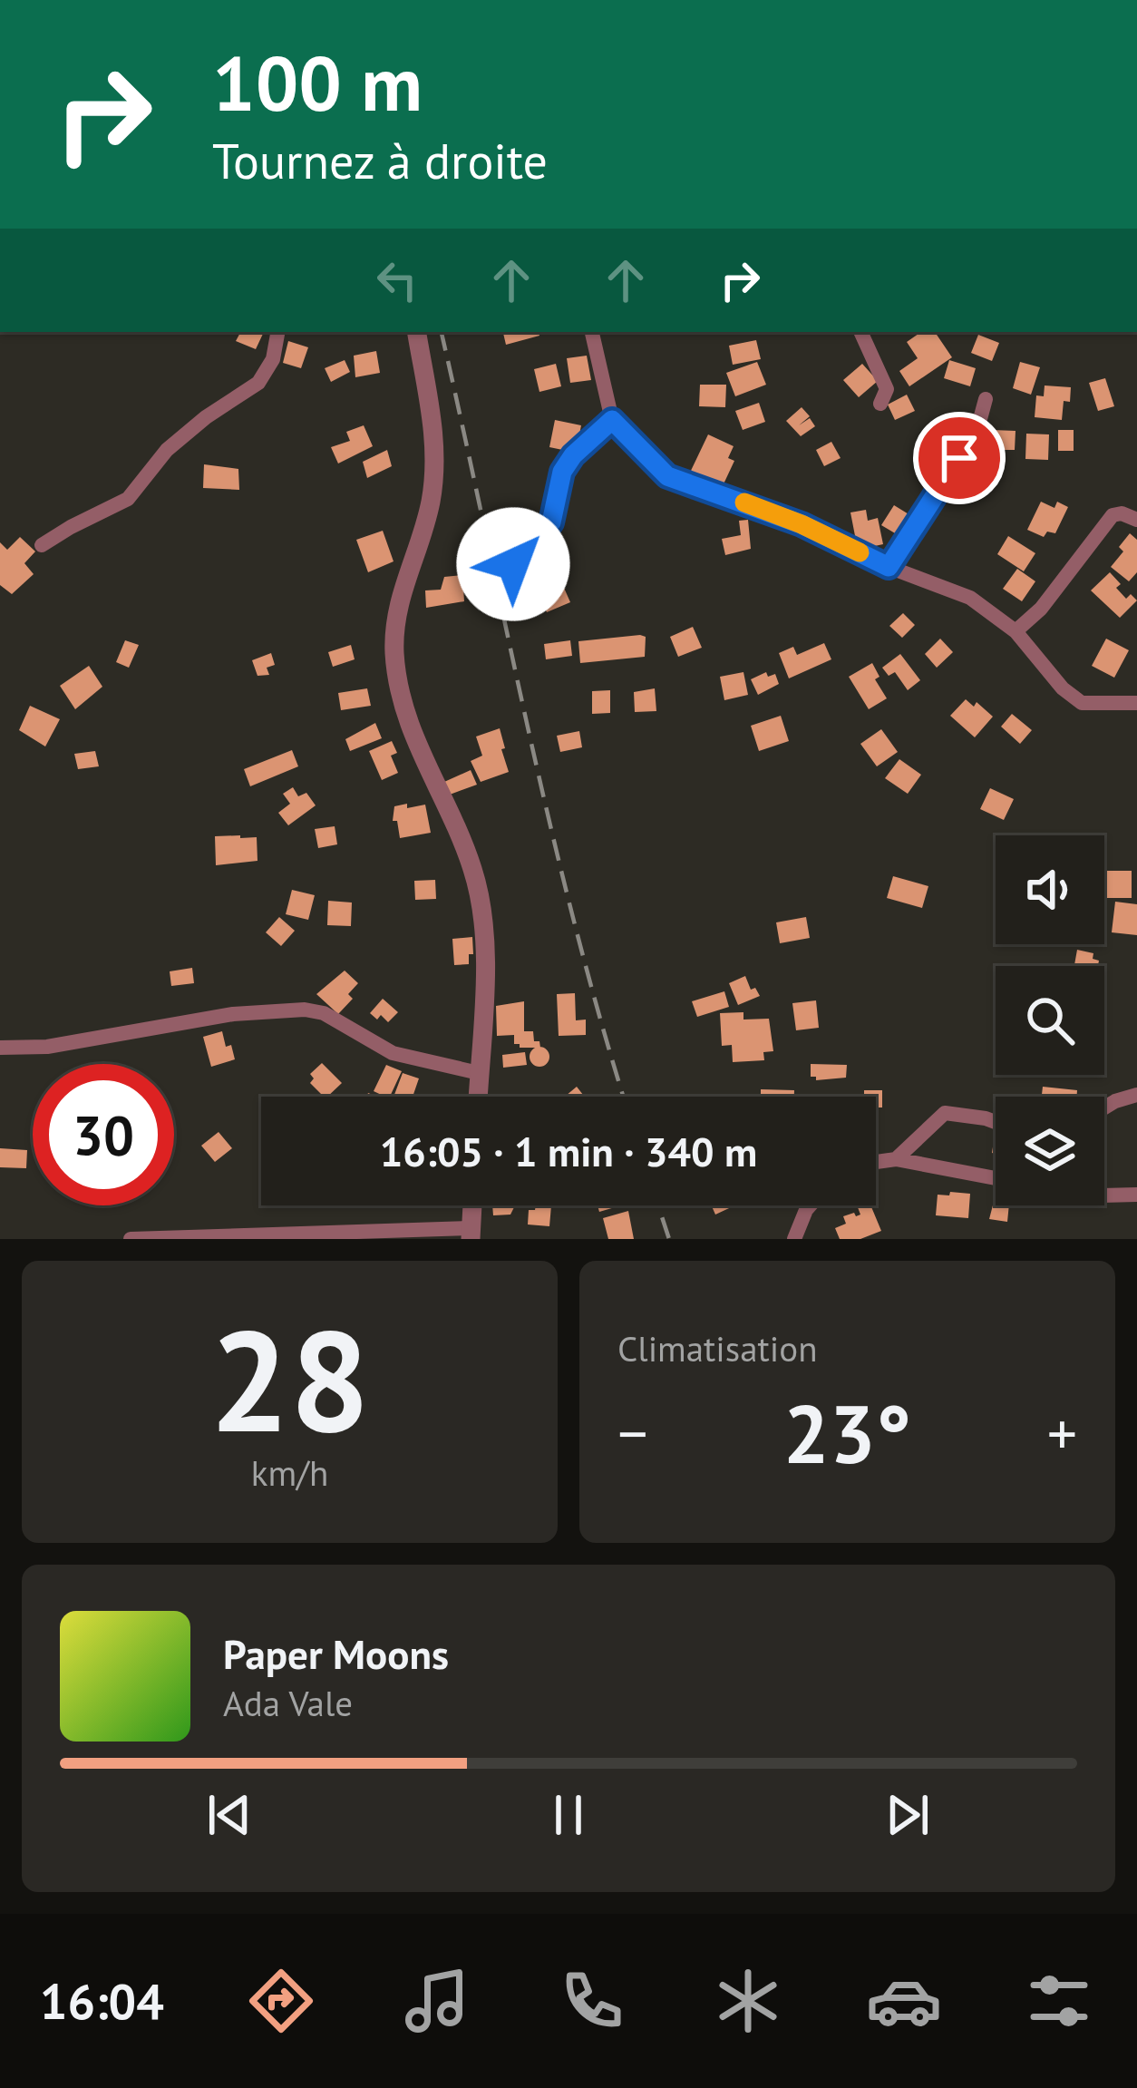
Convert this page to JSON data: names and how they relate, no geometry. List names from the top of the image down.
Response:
{
  "page": {
    "turn": ["100 m", "Tournez à droite"],
    "limit": "30",
    "trip": "16:05 · 1 min · 340 m",
    "tile": [
      ["28", "km/h"],
      "Climatisation"
    ],
    "heat": ["−", "23°", "+"],
    "song": ["Paper Moons", "Ada Vale"],
    "tabs": "16:04"
  }
}
